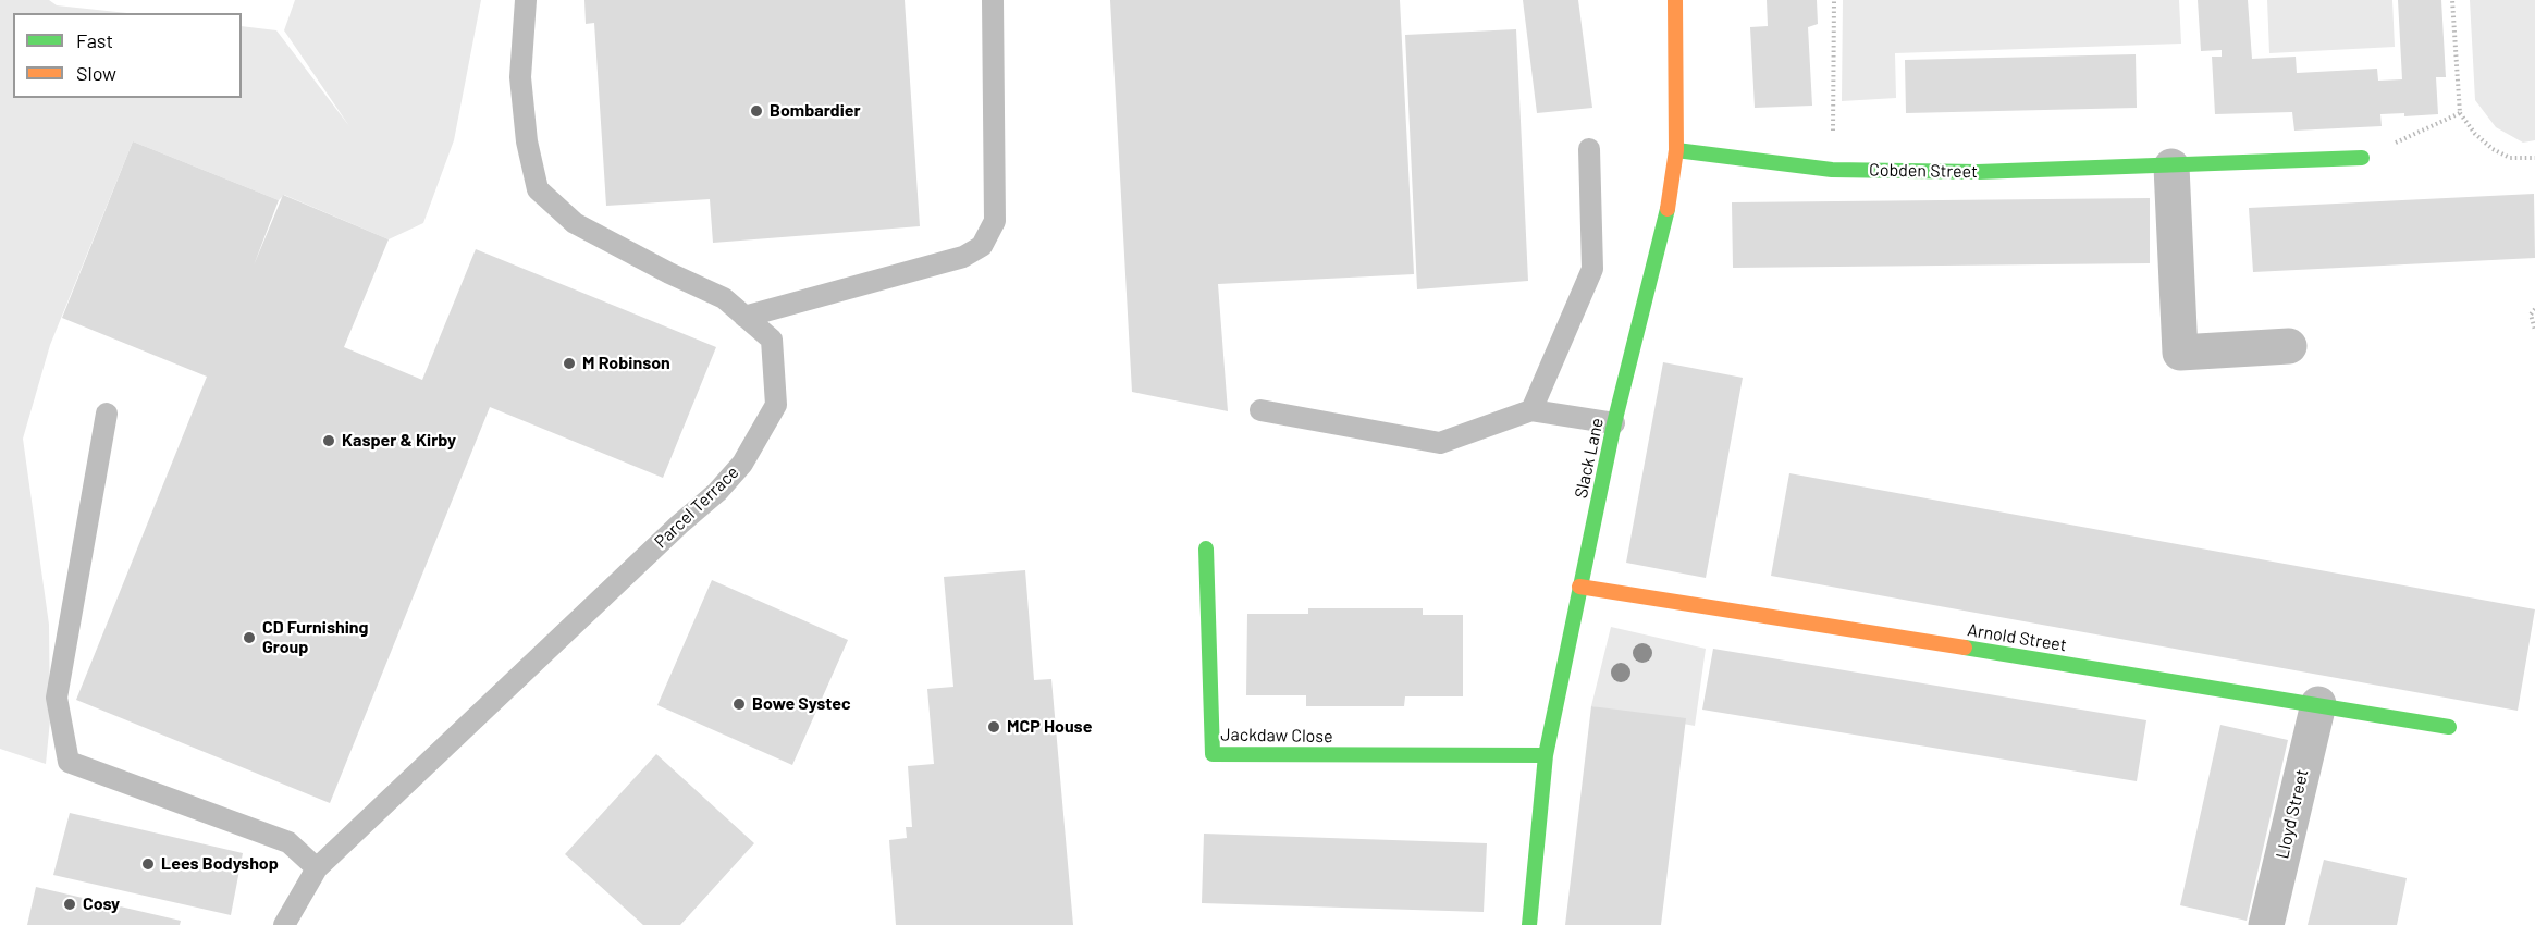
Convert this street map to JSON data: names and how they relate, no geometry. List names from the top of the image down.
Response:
{
  "streets": {
    "street": [
      "Cobden Street",
      "Slack Lane",
      "Arnold Street",
      "Jackdaw Close",
      "Lloyd Street"
    ],
    "lane": ["Parcel Terrace"]
  },
  "crossings": [
    ["Cobden Street", "Slack Lane"],
    ["Slack Lane", "Arnold Street"],
    ["Slack Lane", "Jackdaw Close"],
    ["Arnold Street", "Lloyd Street"]
  ],
  "places": [
    "Bombardier",
    "M Robinson",
    "Kasper & Kirby",
    "CD Furnishing Group",
    "Bowe Systec",
    "MCP House",
    "Lees Bodyshop",
    "Cosy"
  ],
  "legend": ["Fast", "Slow"]
}
